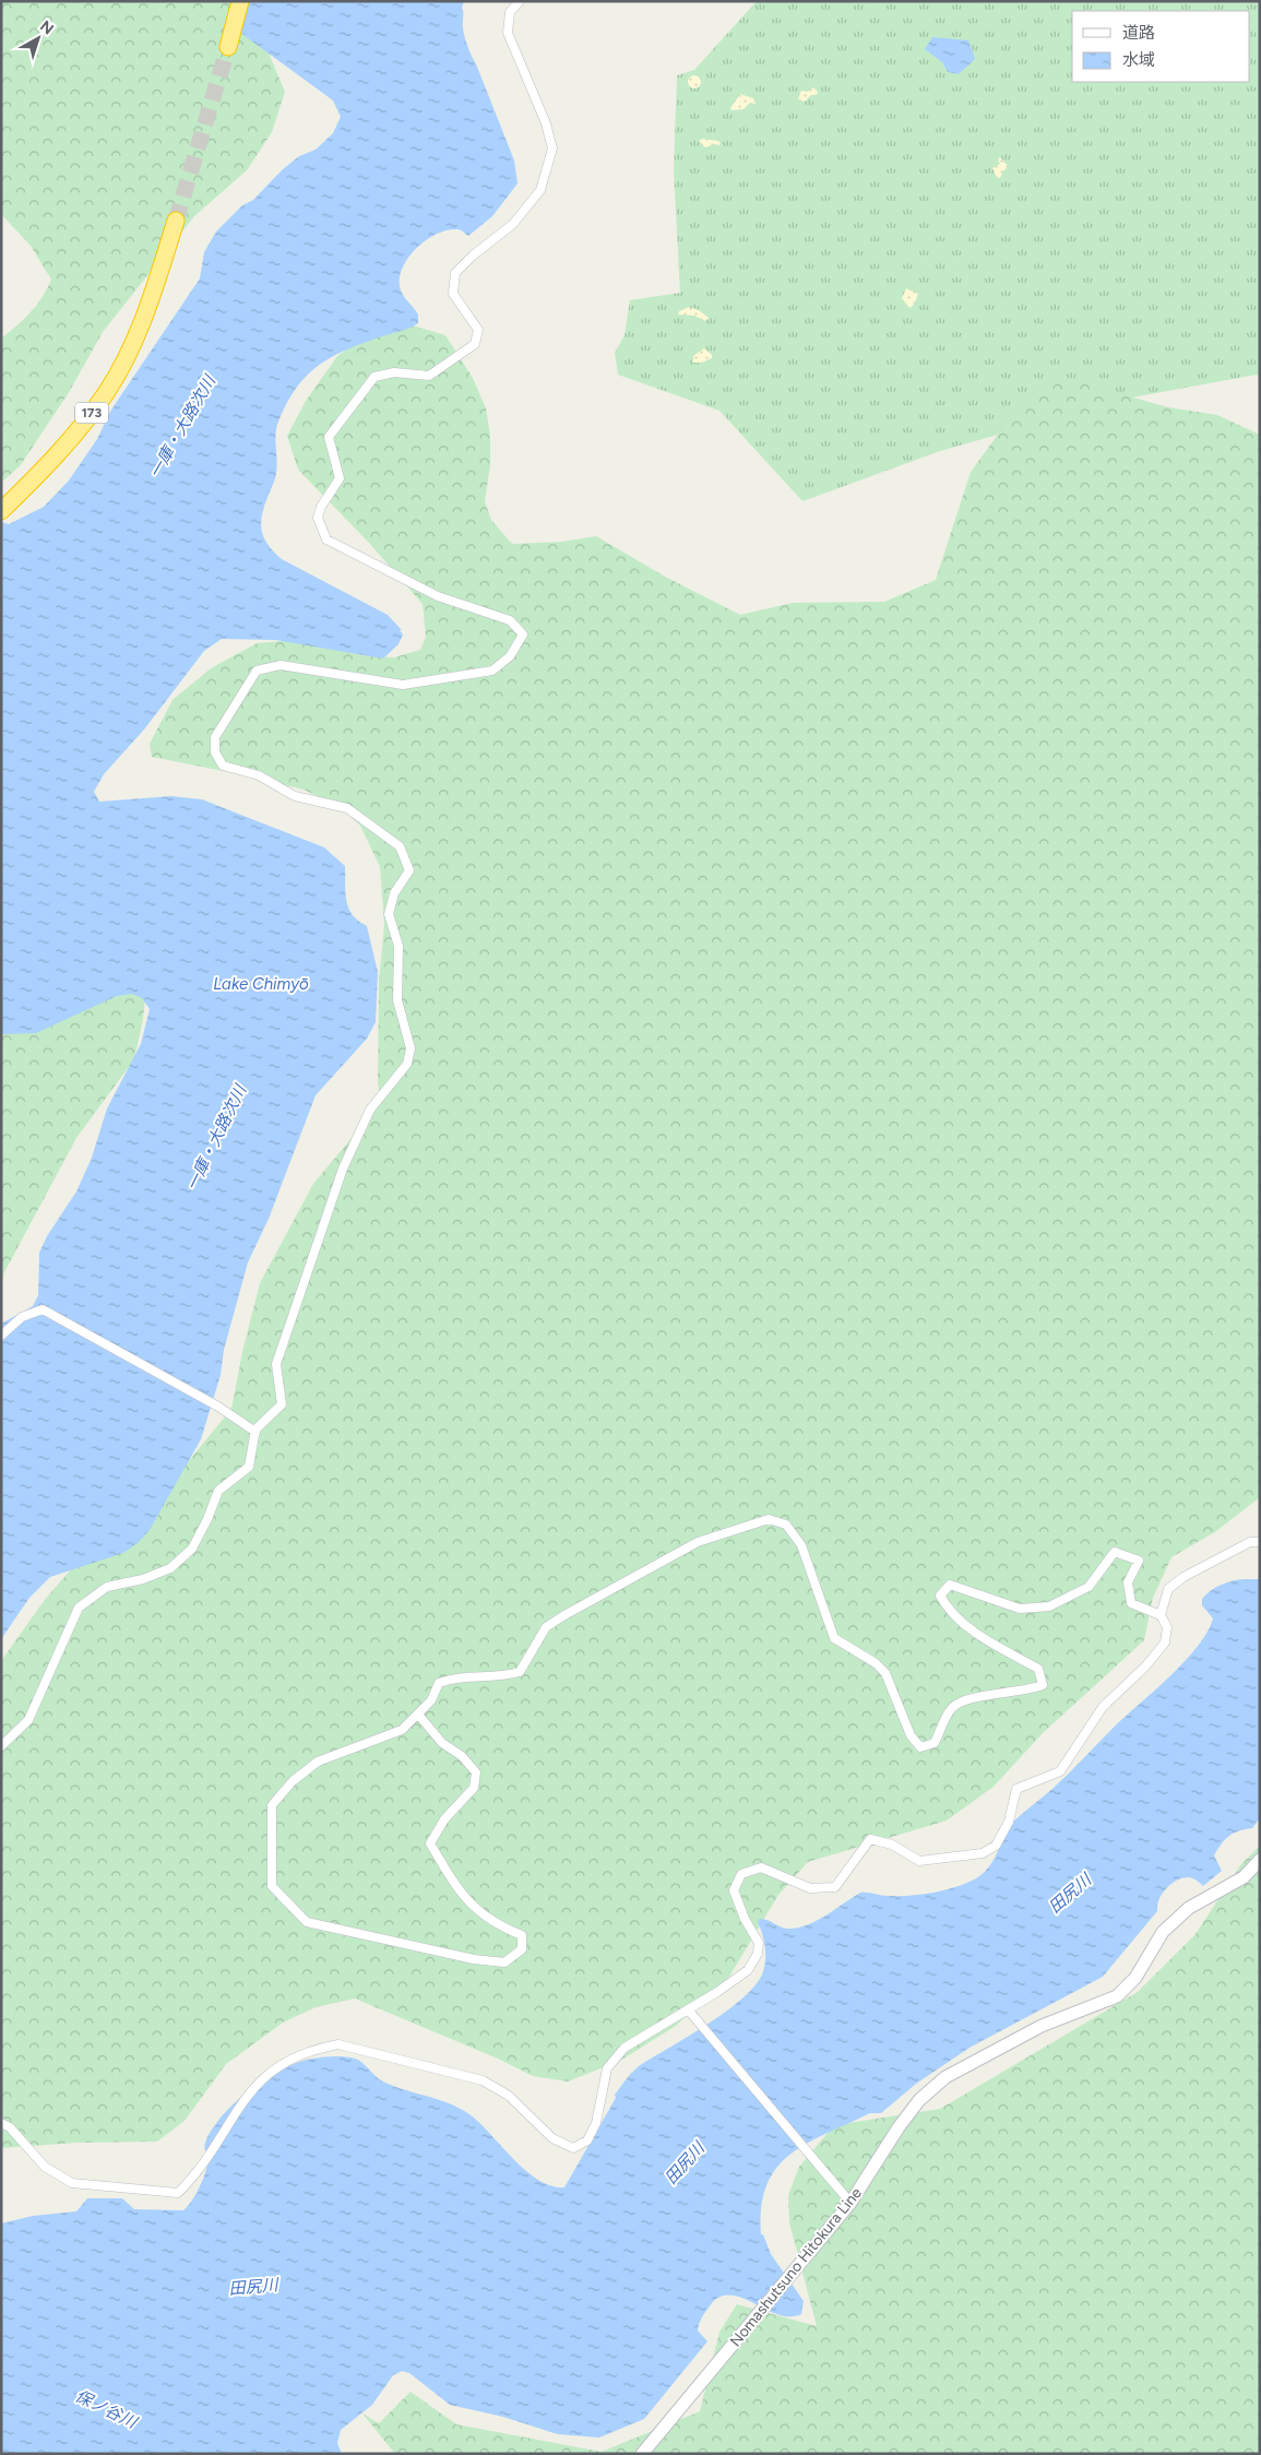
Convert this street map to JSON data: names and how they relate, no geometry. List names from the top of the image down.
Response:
{
  "streets": {
    "highway": ["173"],
    "main road": ["Nomashutsuno Hitokura Line"]
  },
  "water": [
    "一庫・大路次川",
    "Lake Chimyō",
    "田尻川",
    "保ノ谷川"
  ],
  "legend": ["道路", "水域"],
  "north": "top right"
}
